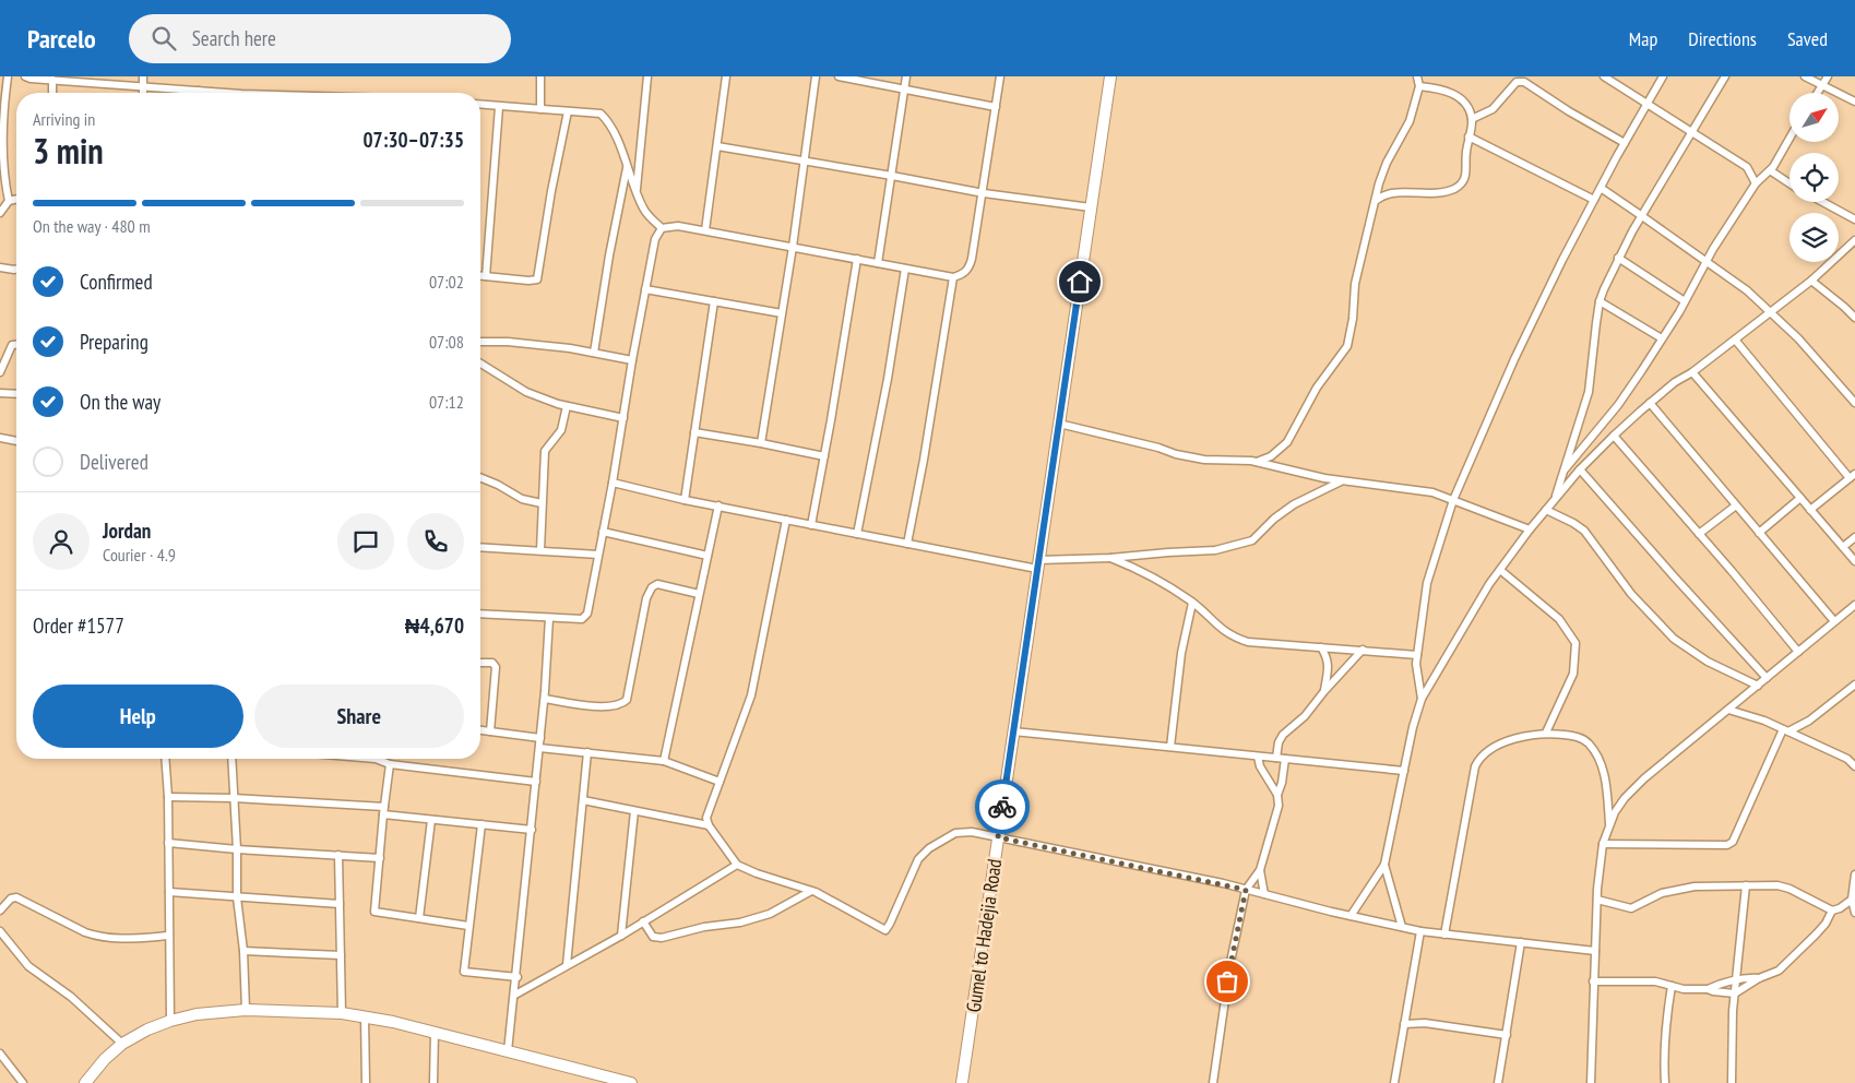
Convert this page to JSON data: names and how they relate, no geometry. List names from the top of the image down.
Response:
{
  "streets": {
    "main road": ["Gumel to Hadejia Road"]
  },
  "north": "top right",
  "page": {
    "header": "Parcelo",
    "search": "Search here",
    "nav": ["Map", "Directions", "Saved"],
    "heading": ["3 min", "Arriving in", "07:30–07:35"],
    "panel": [
      "Jordan",
      "Courier · 4.9",
      "Order #1577",
      "₦4,670"
    ],
    "bar": "On the way · 480 m",
    "list": [
      ["Confirmed", "07:02"],
      ["Preparing", "07:08"],
      ["On the way", "07:12"],
      "Delivered"
    ],
    "buttons": ["Help", "Share"]
  }
}
